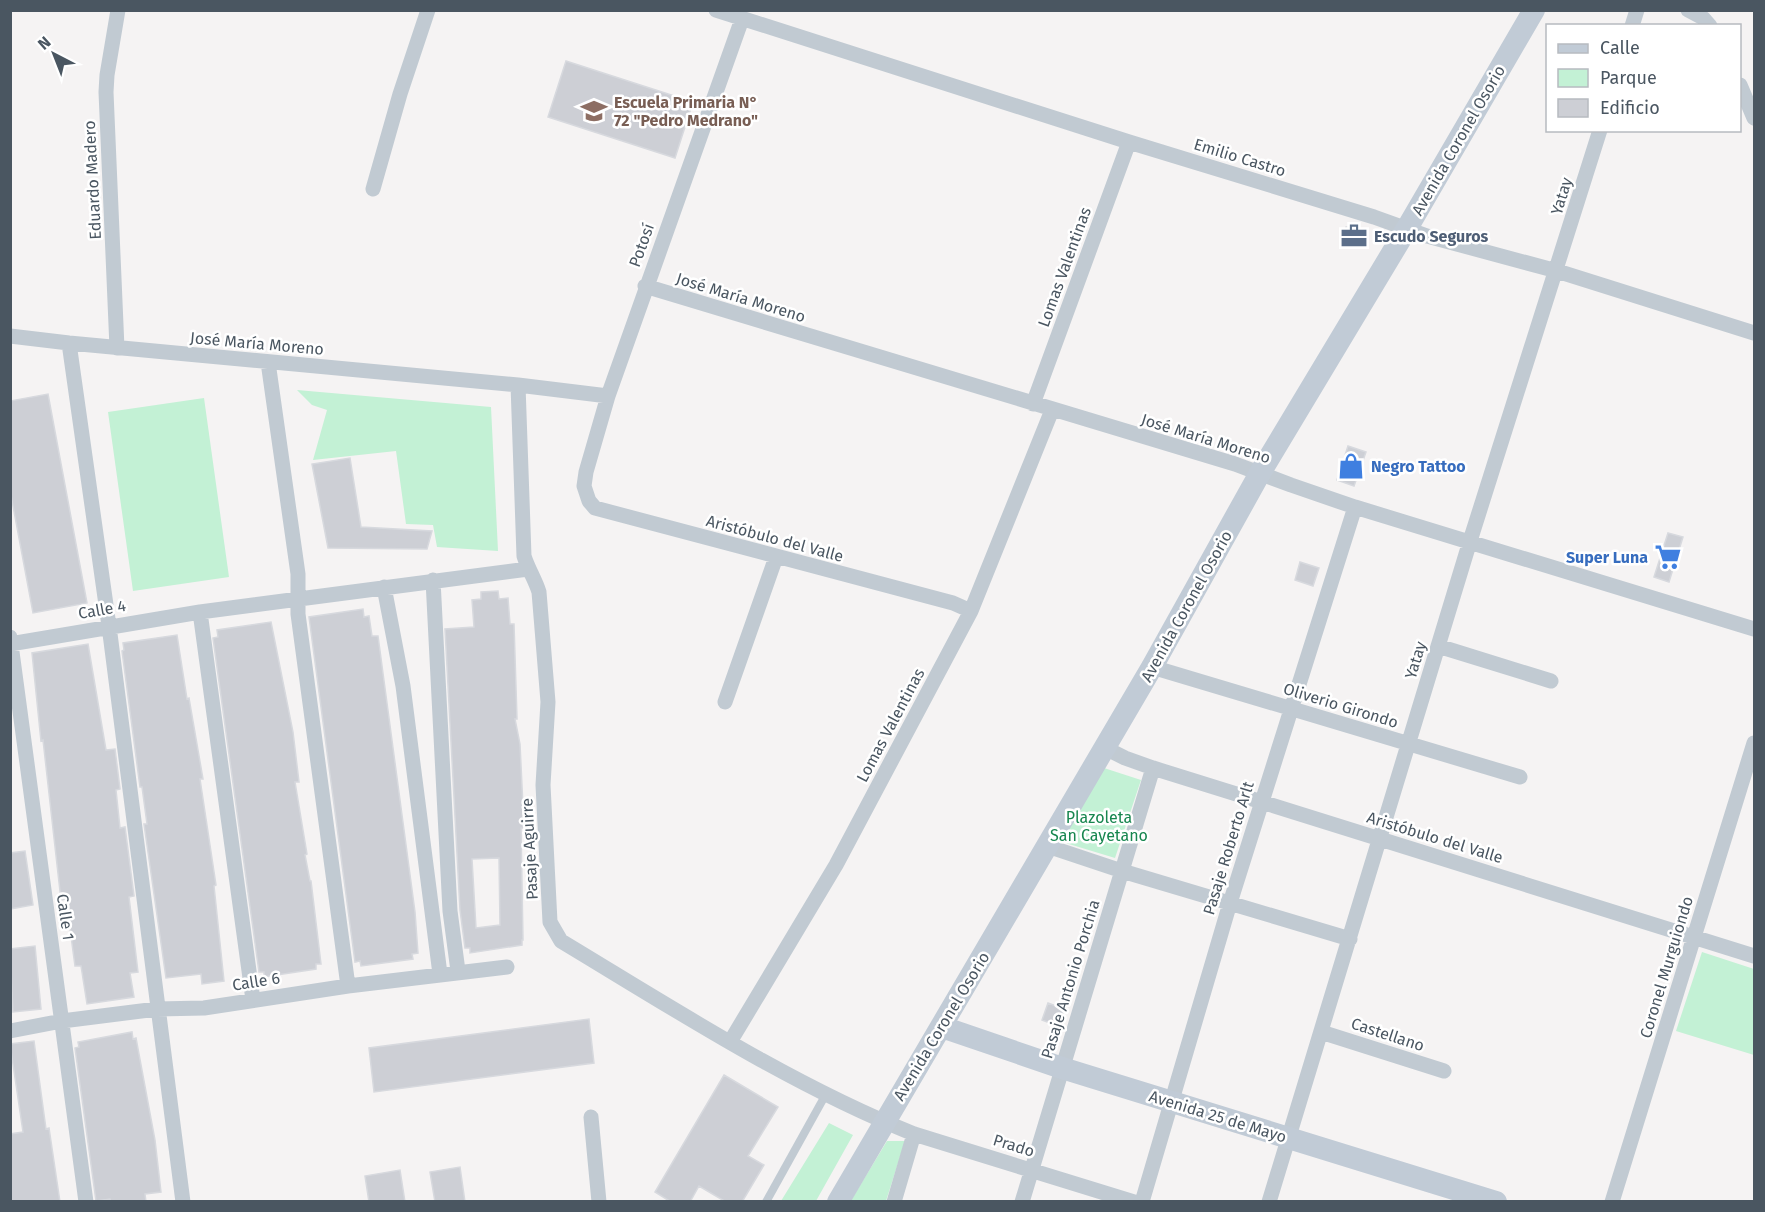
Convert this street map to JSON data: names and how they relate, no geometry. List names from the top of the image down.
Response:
{
  "streets": {
    "street": [
      "Avenida Coronel Osorio",
      "Emilio Castro",
      "Eduardo Madero",
      "Yatay",
      "Potosí",
      "Lomas Valentinas",
      "José María Moreno",
      "Aristóbulo del Valle",
      "Calle 4",
      "Oliverio Girondo",
      "Pasaje Roberto Arlt",
      "Pasaje Aguirre",
      "Calle 1",
      "Coronel Murguiondo",
      "Pasaje Antonio Porchia",
      "Calle 6",
      "Castellano",
      "Avenida 25 de Mayo",
      "Prado"
    ]
  },
  "crossings": [
    ["Avenida Coronel Osorio", "Emilio Castro"],
    ["Avenida Coronel Osorio", "José María Moreno"],
    ["Avenida Coronel Osorio", "Aristóbulo del Valle"],
    ["Avenida Coronel Osorio", "Oliverio Girondo"],
    ["Avenida Coronel Osorio", "Pasaje Aguirre"],
    ["Avenida Coronel Osorio", "Avenida 25 de Mayo"],
    ["Avenida Coronel Osorio", "Prado"],
    ["Emilio Castro", "Yatay"],
    ["Emilio Castro", "Potosí"],
    ["Emilio Castro", "Lomas Valentinas"],
    ["Eduardo Madero", "José María Moreno"],
    ["Yatay", "José María Moreno"],
    ["Yatay", "Aristóbulo del Valle"],
    ["Yatay", "Oliverio Girondo"],
    ["Yatay", "Castellano"],
    ["Yatay", "Avenida 25 de Mayo"],
    ["Potosí", "José María Moreno"],
    ["Potosí", "Aristóbulo del Valle"],
    ["Lomas Valentinas", "José María Moreno"],
    ["Lomas Valentinas", "Aristóbulo del Valle"],
    ["Lomas Valentinas", "Pasaje Aguirre"],
    ["José María Moreno", "Pasaje Roberto Arlt"],
    ["José María Moreno", "Pasaje Aguirre"],
    ["Aristóbulo del Valle", "Pasaje Roberto Arlt"],
    ["Aristóbulo del Valle", "Coronel Murguiondo"],
    ["Aristóbulo del Valle", "Pasaje Antonio Porchia"],
    ["Calle 4", "Pasaje Aguirre"],
    ["Calle 4", "Calle 1"],
    ["Oliverio Girondo", "Pasaje Roberto Arlt"],
    ["Pasaje Roberto Arlt", "Avenida 25 de Mayo"],
    ["Pasaje Aguirre", "Prado"],
    ["Calle 1", "Calle 6"],
    ["Pasaje Antonio Porchia", "Avenida 25 de Mayo"],
    ["Pasaje Antonio Porchia", "Prado"]
  ],
  "parks": ["Plazoleta San Cayetano"],
  "places": {
    "school or university": ["Escuela Primaria N° 72 \"Pedro Medrano\""],
    "office": ["Escudo Seguros"],
    "shop": ["Negro Tattoo"],
    "supermarket": ["Super Luna"]
  },
  "legend": ["Calle", "Parque", "Edificio"],
  "north": "top left"
}
